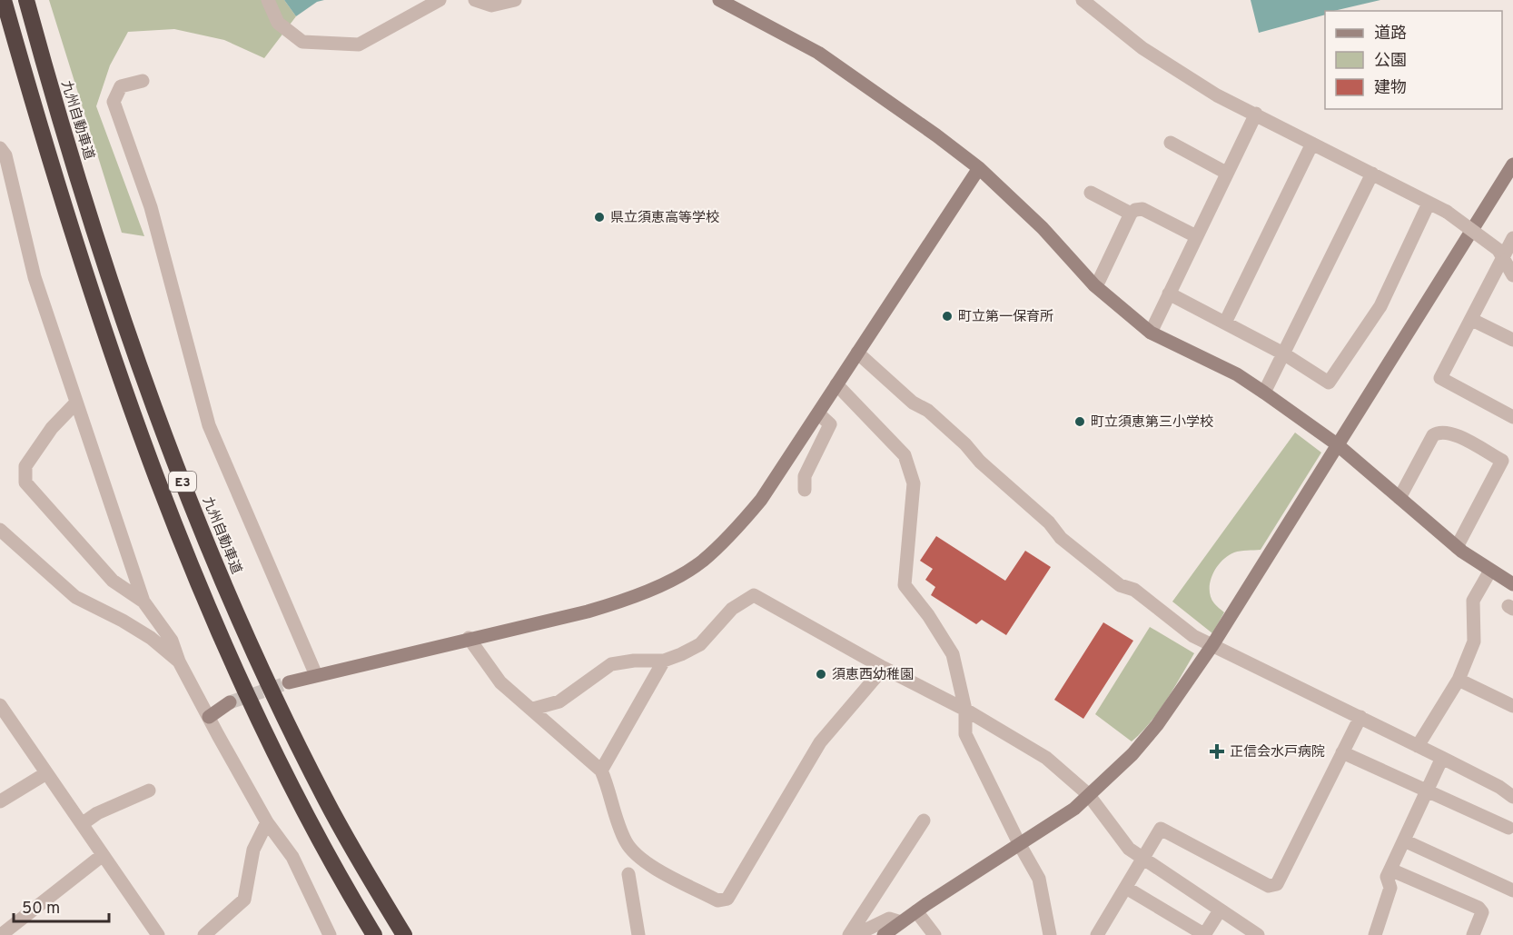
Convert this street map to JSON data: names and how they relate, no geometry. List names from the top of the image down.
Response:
{
  "streets": {
    "highway": ["九州自動車道", "E3"]
  },
  "places": {
    "other": [
      "県立須恵高等学校",
      "町立第一保育所",
      "町立須恵第三小学校",
      "須恵西幼稚園"
    ],
    "health": ["正信会水戸病院"]
  },
  "legend": ["道路", "公園", "建物"],
  "scale_bar": "50 m"
}
